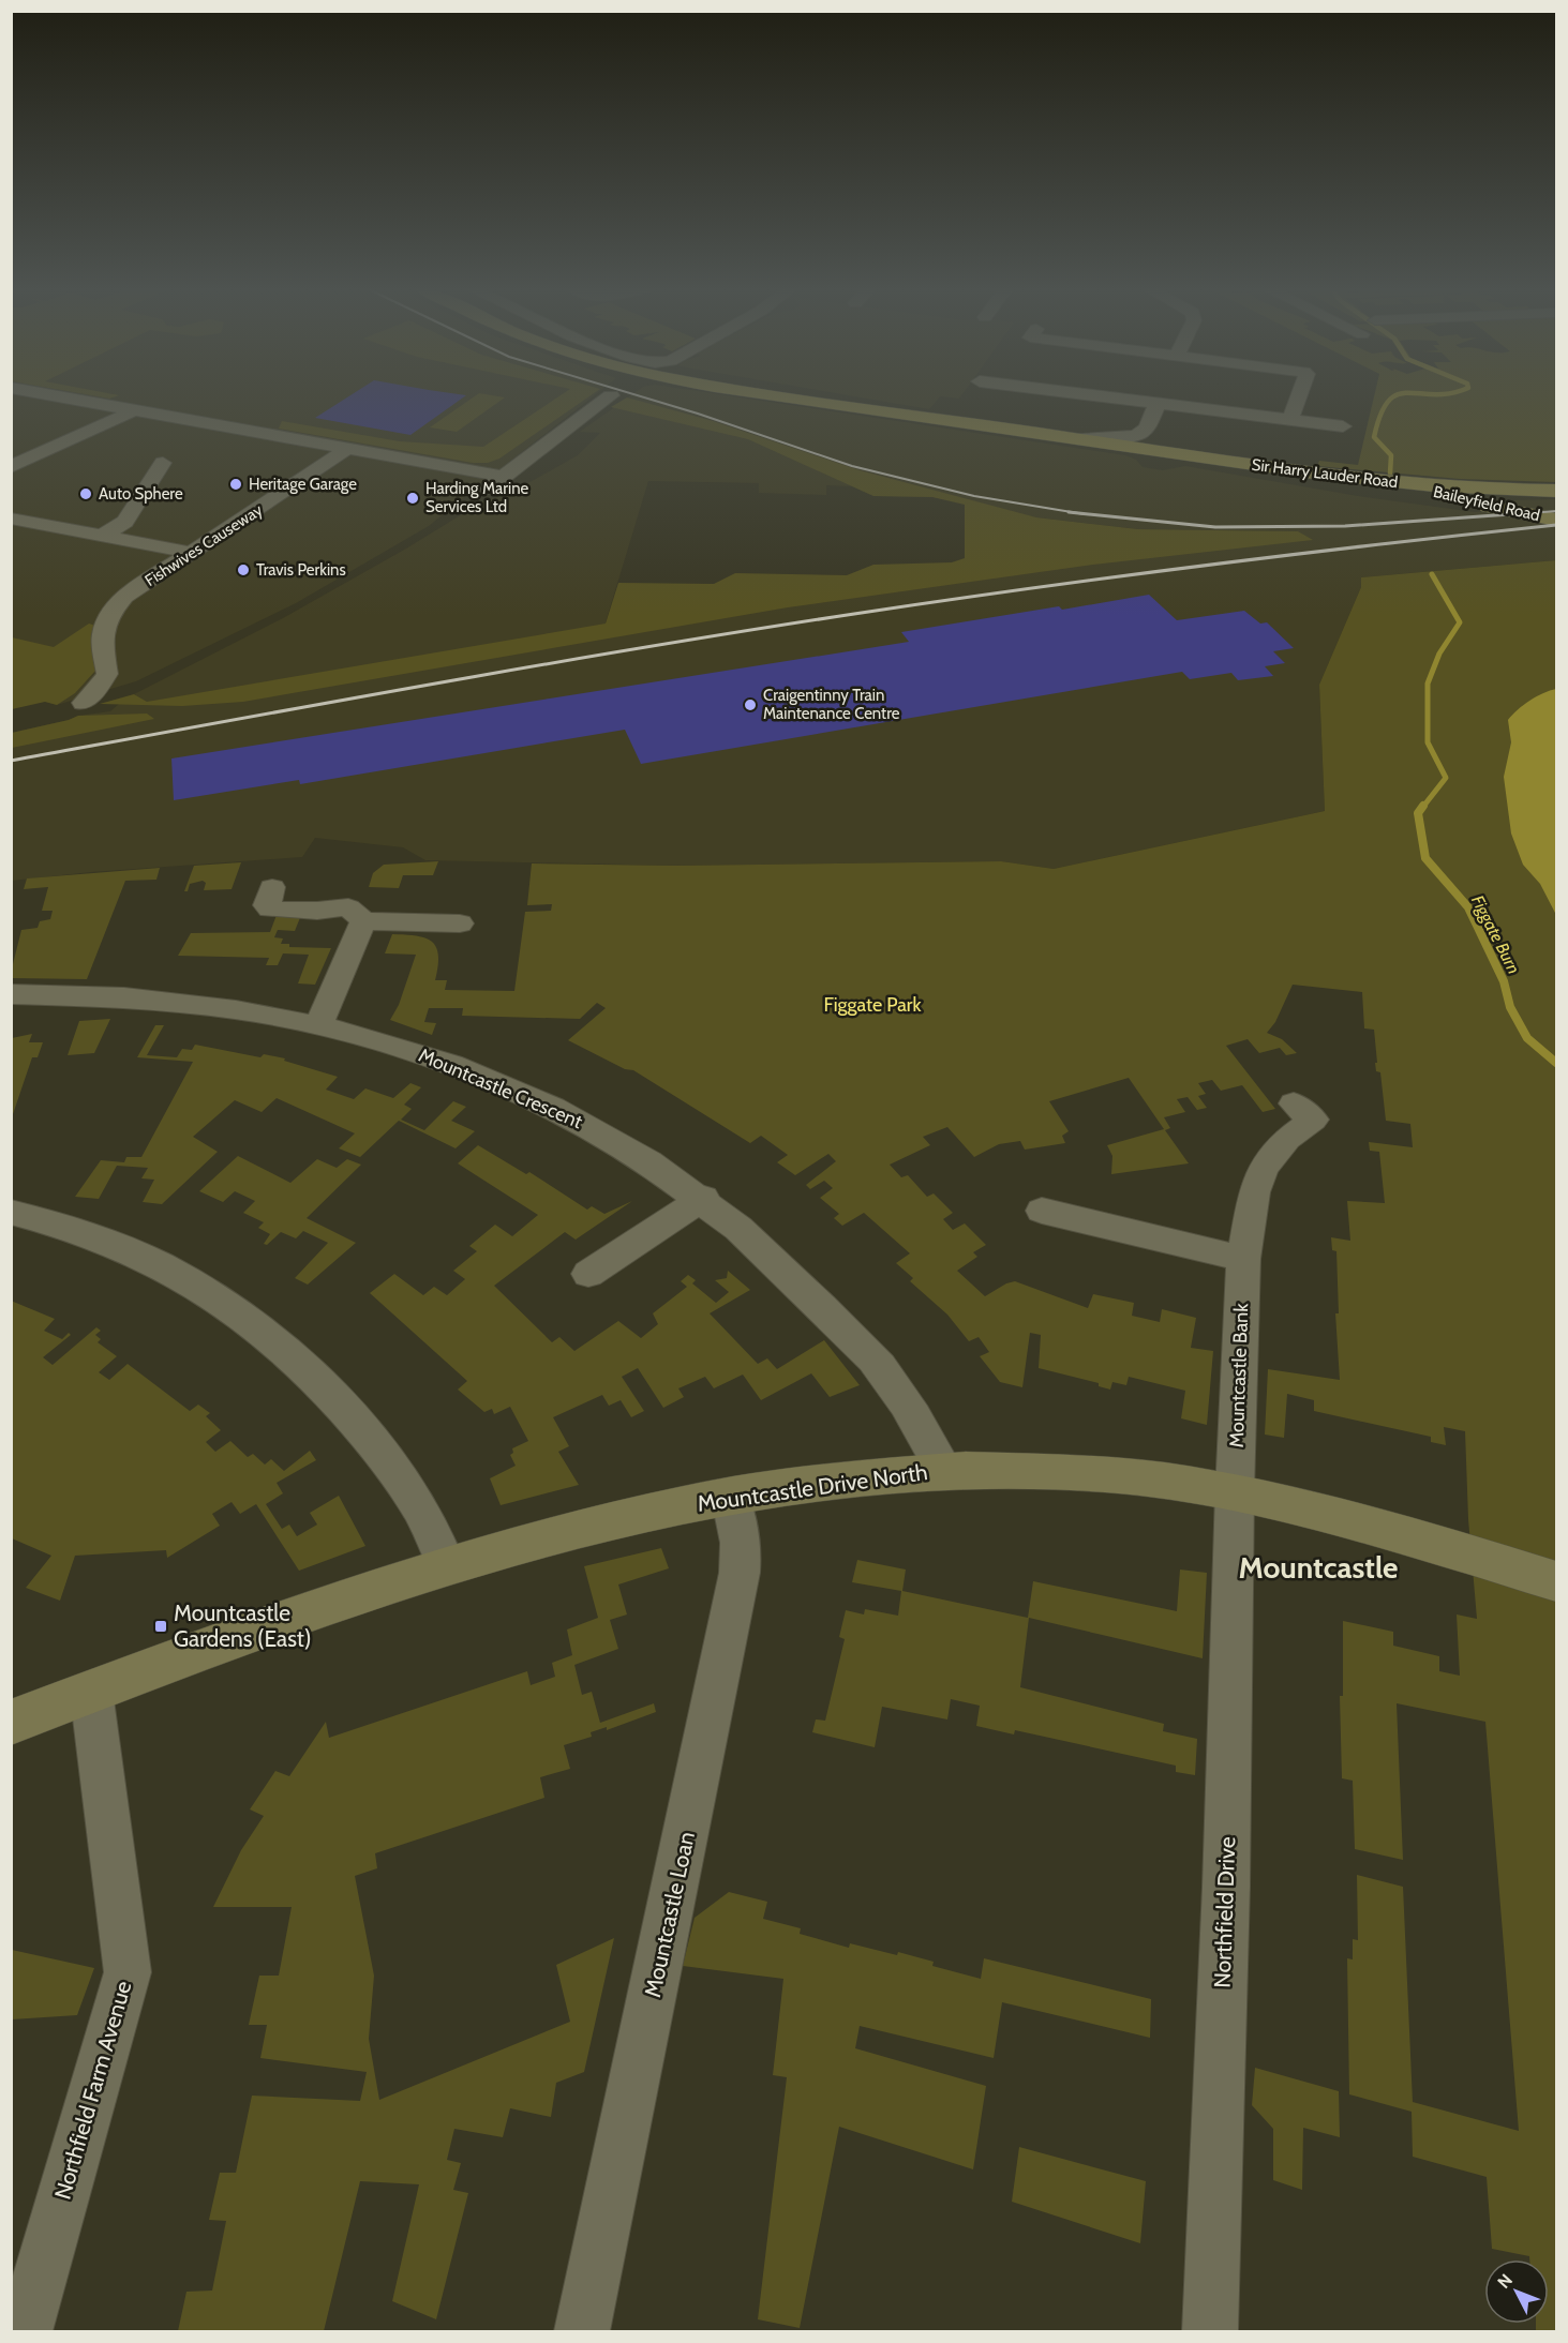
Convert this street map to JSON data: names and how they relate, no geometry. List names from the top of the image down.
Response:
{
  "streets": {
    "main road": ["Sir Harry Lauder Road", "Baileyfield Road"],
    "street": [
      "Fishwives Causeway",
      "Mountcastle Crescent",
      "Mountcastle Bank",
      "Mountcastle Drive North",
      "Northfield Drive",
      "Mountcastle Loan",
      "Northfield Farm Avenue"
    ]
  },
  "crossings": [
    ["Sir Harry Lauder Road", "Baileyfield Road"],
    ["Mountcastle Crescent", "Mountcastle Drive North"],
    ["Mountcastle Bank", "Mountcastle Drive North"],
    ["Mountcastle Bank", "Northfield Drive"],
    ["Mountcastle Drive North", "Northfield Drive"],
    ["Mountcastle Drive North", "Mountcastle Loan"],
    ["Mountcastle Drive North", "Northfield Farm Avenue"]
  ],
  "districts": ["Mountcastle"],
  "water": ["Figgate Burn"],
  "parks": ["Figgate Park"],
  "places": {
    "other": [
      "Heritage Garage",
      "Auto Sphere",
      "Harding Marine Services Ltd",
      "Travis Perkins",
      "Craigentinny Train Maintenance Centre"
    ],
    "transit": ["Mountcastle Gardens (East)"]
  },
  "north": "top left"
}
